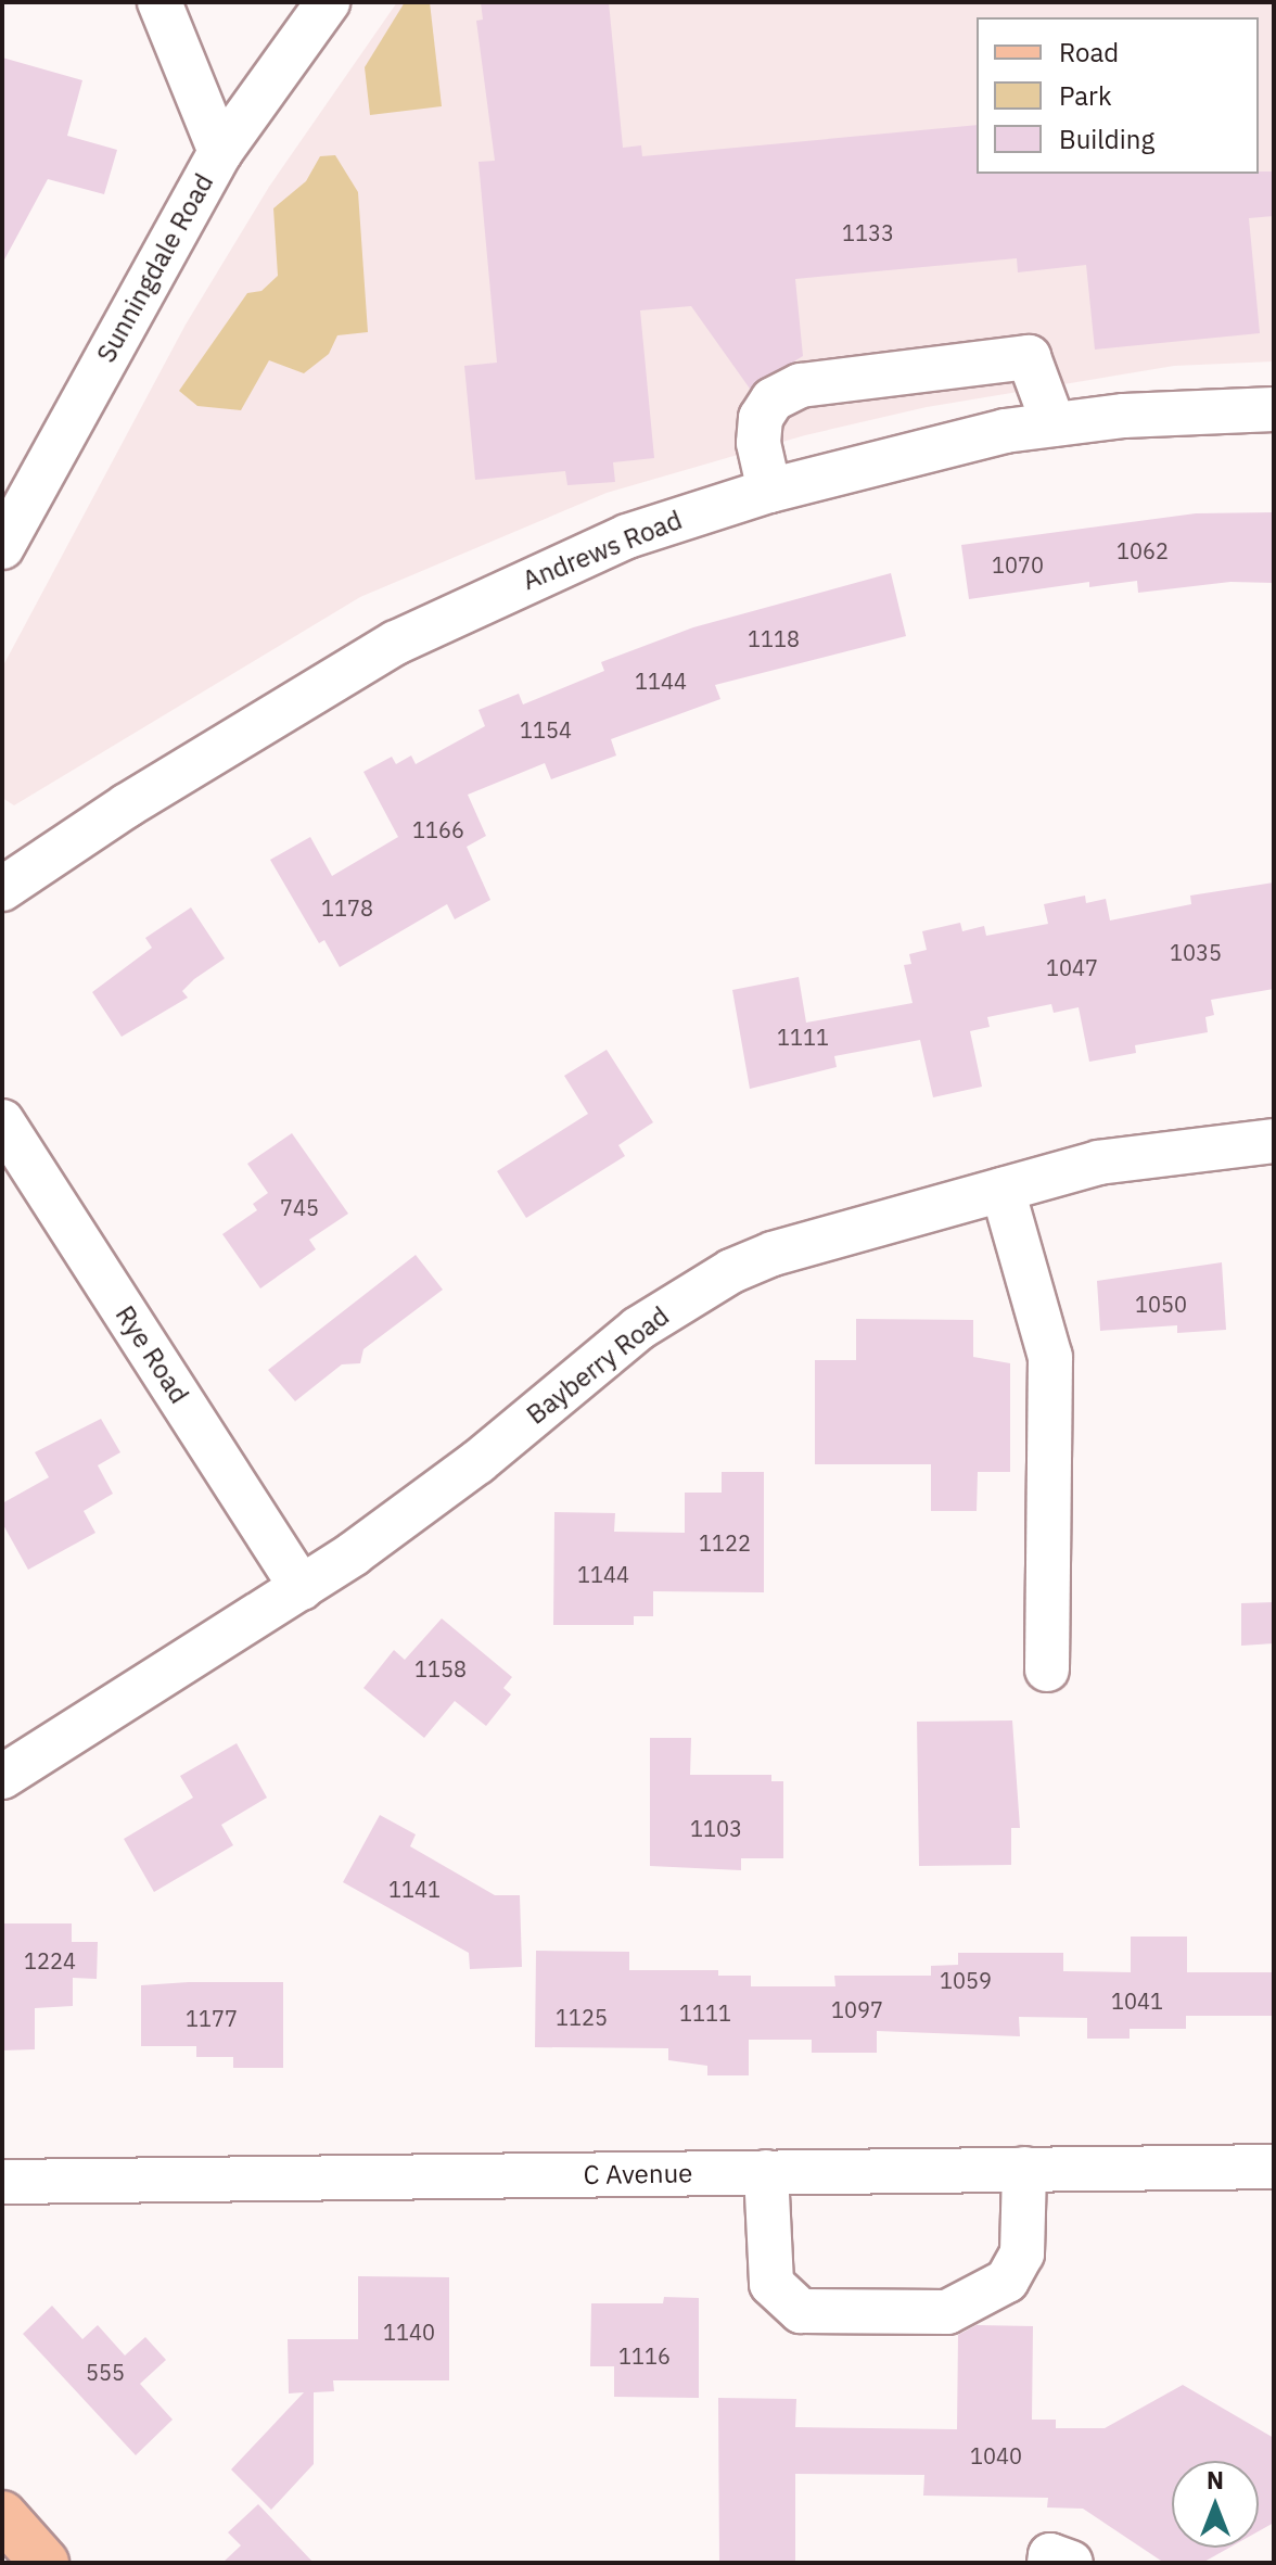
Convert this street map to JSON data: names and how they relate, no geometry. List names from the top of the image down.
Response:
{
  "streets": {
    "street": [
      "Sunningdale Road",
      "Andrews Road",
      "Rye Road",
      "Bayberry Road",
      "C Avenue"
    ]
  },
  "crossings": [
    ["Rye Road", "Bayberry Road"]
  ],
  "house_numbers": [
    "1133",
    "1062",
    "1070",
    "1118",
    "1144",
    "1154",
    "1166",
    "1178",
    "1035",
    "1047",
    "1111",
    "745",
    "1050",
    "1122",
    "1144",
    "1158",
    "1103",
    "1141",
    "1224",
    "1059",
    "1041",
    "1097",
    "1111",
    "1125",
    "1177",
    "1140",
    "1116",
    "555",
    "1040"
  ],
  "legend": ["Road", "Park", "Building"],
  "north": "top"
}
